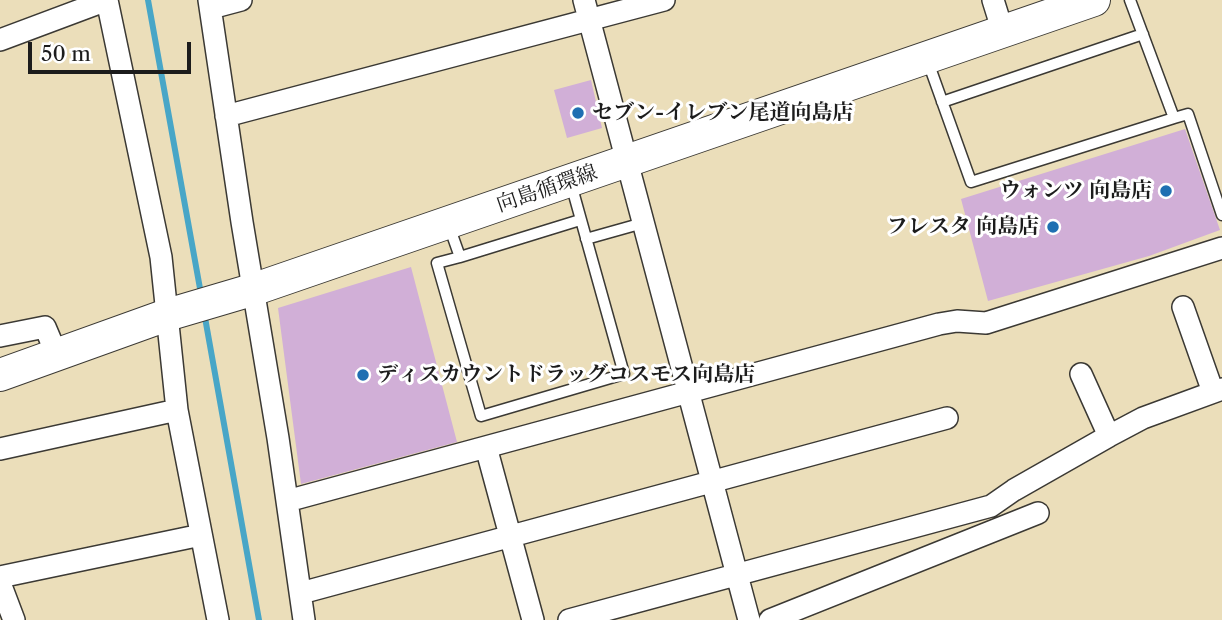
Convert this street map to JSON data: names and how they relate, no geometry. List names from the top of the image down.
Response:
{
  "streets": {
    "main road": ["向島循環線"]
  },
  "places": [
    "セブン-イレブン尾道向島店",
    "ウォンツ 向島店",
    "フレスタ 向島店",
    "ディスカウントドラッグコスモス向島店"
  ],
  "scale_bar": "50 m"
}
